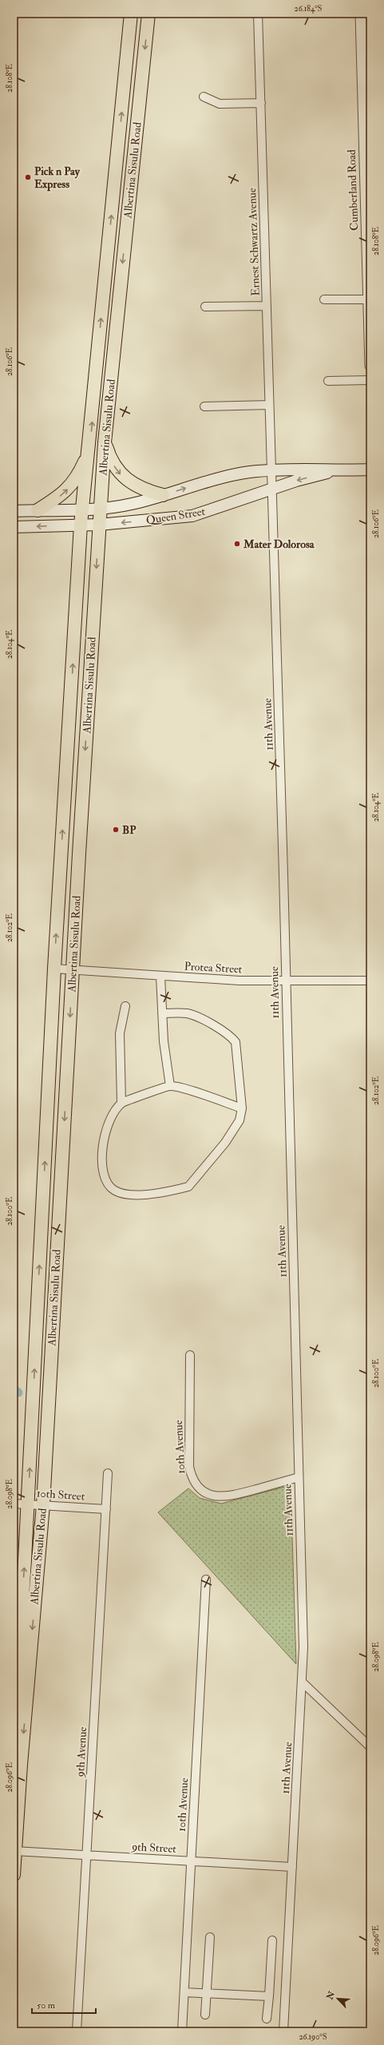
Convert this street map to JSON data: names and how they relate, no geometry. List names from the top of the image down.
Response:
{
  "streets": {
    "main road": ["Albertina Sisulu Road", "Queen Street"],
    "street": [
      "Cumberland Road",
      "Ernest Schwartz Avenue",
      "11th Avenue",
      "Protea Street",
      "10th Avenue",
      "10th Street",
      "9th Avenue",
      "9th Street"
    ]
  },
  "crossings": [
    ["Albertina Sisulu Road", "Queen Street"],
    ["Albertina Sisulu Road", "Protea Street"],
    ["Albertina Sisulu Road", "10th Street"],
    ["Albertina Sisulu Road", "9th Street"],
    ["Ernest Schwartz Avenue", "Queen Street"],
    ["Ernest Schwartz Avenue", "11th Avenue"],
    ["Queen Street", "11th Avenue"],
    ["11th Avenue", "Protea Street"],
    ["11th Avenue", "10th Avenue"],
    ["11th Avenue", "9th Street"],
    ["10th Avenue", "9th Street"],
    ["10th Street", "9th Avenue"],
    ["9th Avenue", "9th Street"]
  ],
  "places": ["Pick n Pay Express", "Mater Dolorosa", "BP"],
  "scale_bar": "50 m",
  "north": "top left",
  "coordinates": [
    "26.184°S",
    "28.108°E",
    "28.106°E",
    "28.104°E",
    "28.102°E",
    "28.100°E",
    "28.098°E",
    "28.096°E",
    "26.190°S"
  ]
}
